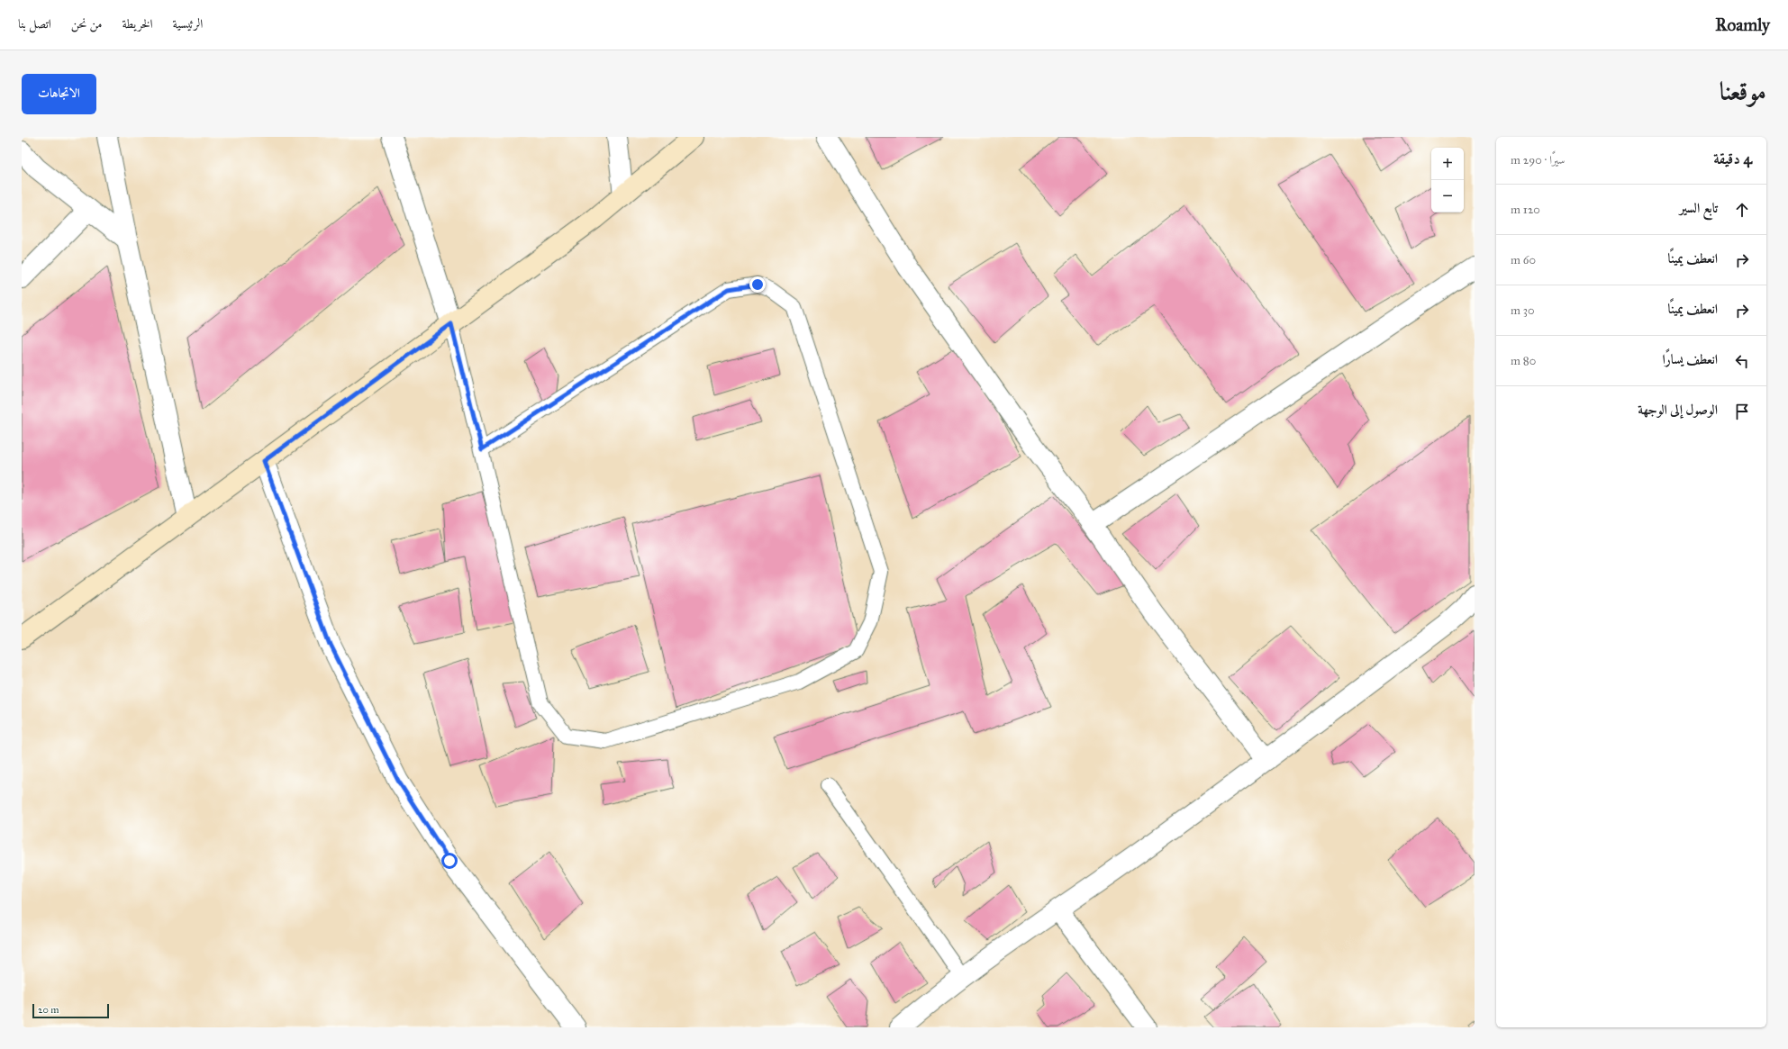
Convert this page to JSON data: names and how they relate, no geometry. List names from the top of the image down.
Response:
{
  "scale_bar": "20 m",
  "page": {
    "header": "Roamly",
    "nav": [
      "الرئيسية",
      "الخريطة",
      "من نحن",
      "اتصل بنا"
    ],
    "title": "موقعنا",
    "buttons": "الاتجاهات",
    "heading": ["4 دقيقة", "سيرًا · 290 m"],
    "map_buttons": ["+", "−"],
    "list": [
      ["تابع السير", "120 m"],
      ["انعطف يمينًا", "60 m"],
      ["انعطف يمينًا", "30 m"],
      ["انعطف يسارًا", "80 m"],
      "الوصول إلى الوجهة"
    ],
    "scale": "20 m"
  }
}
